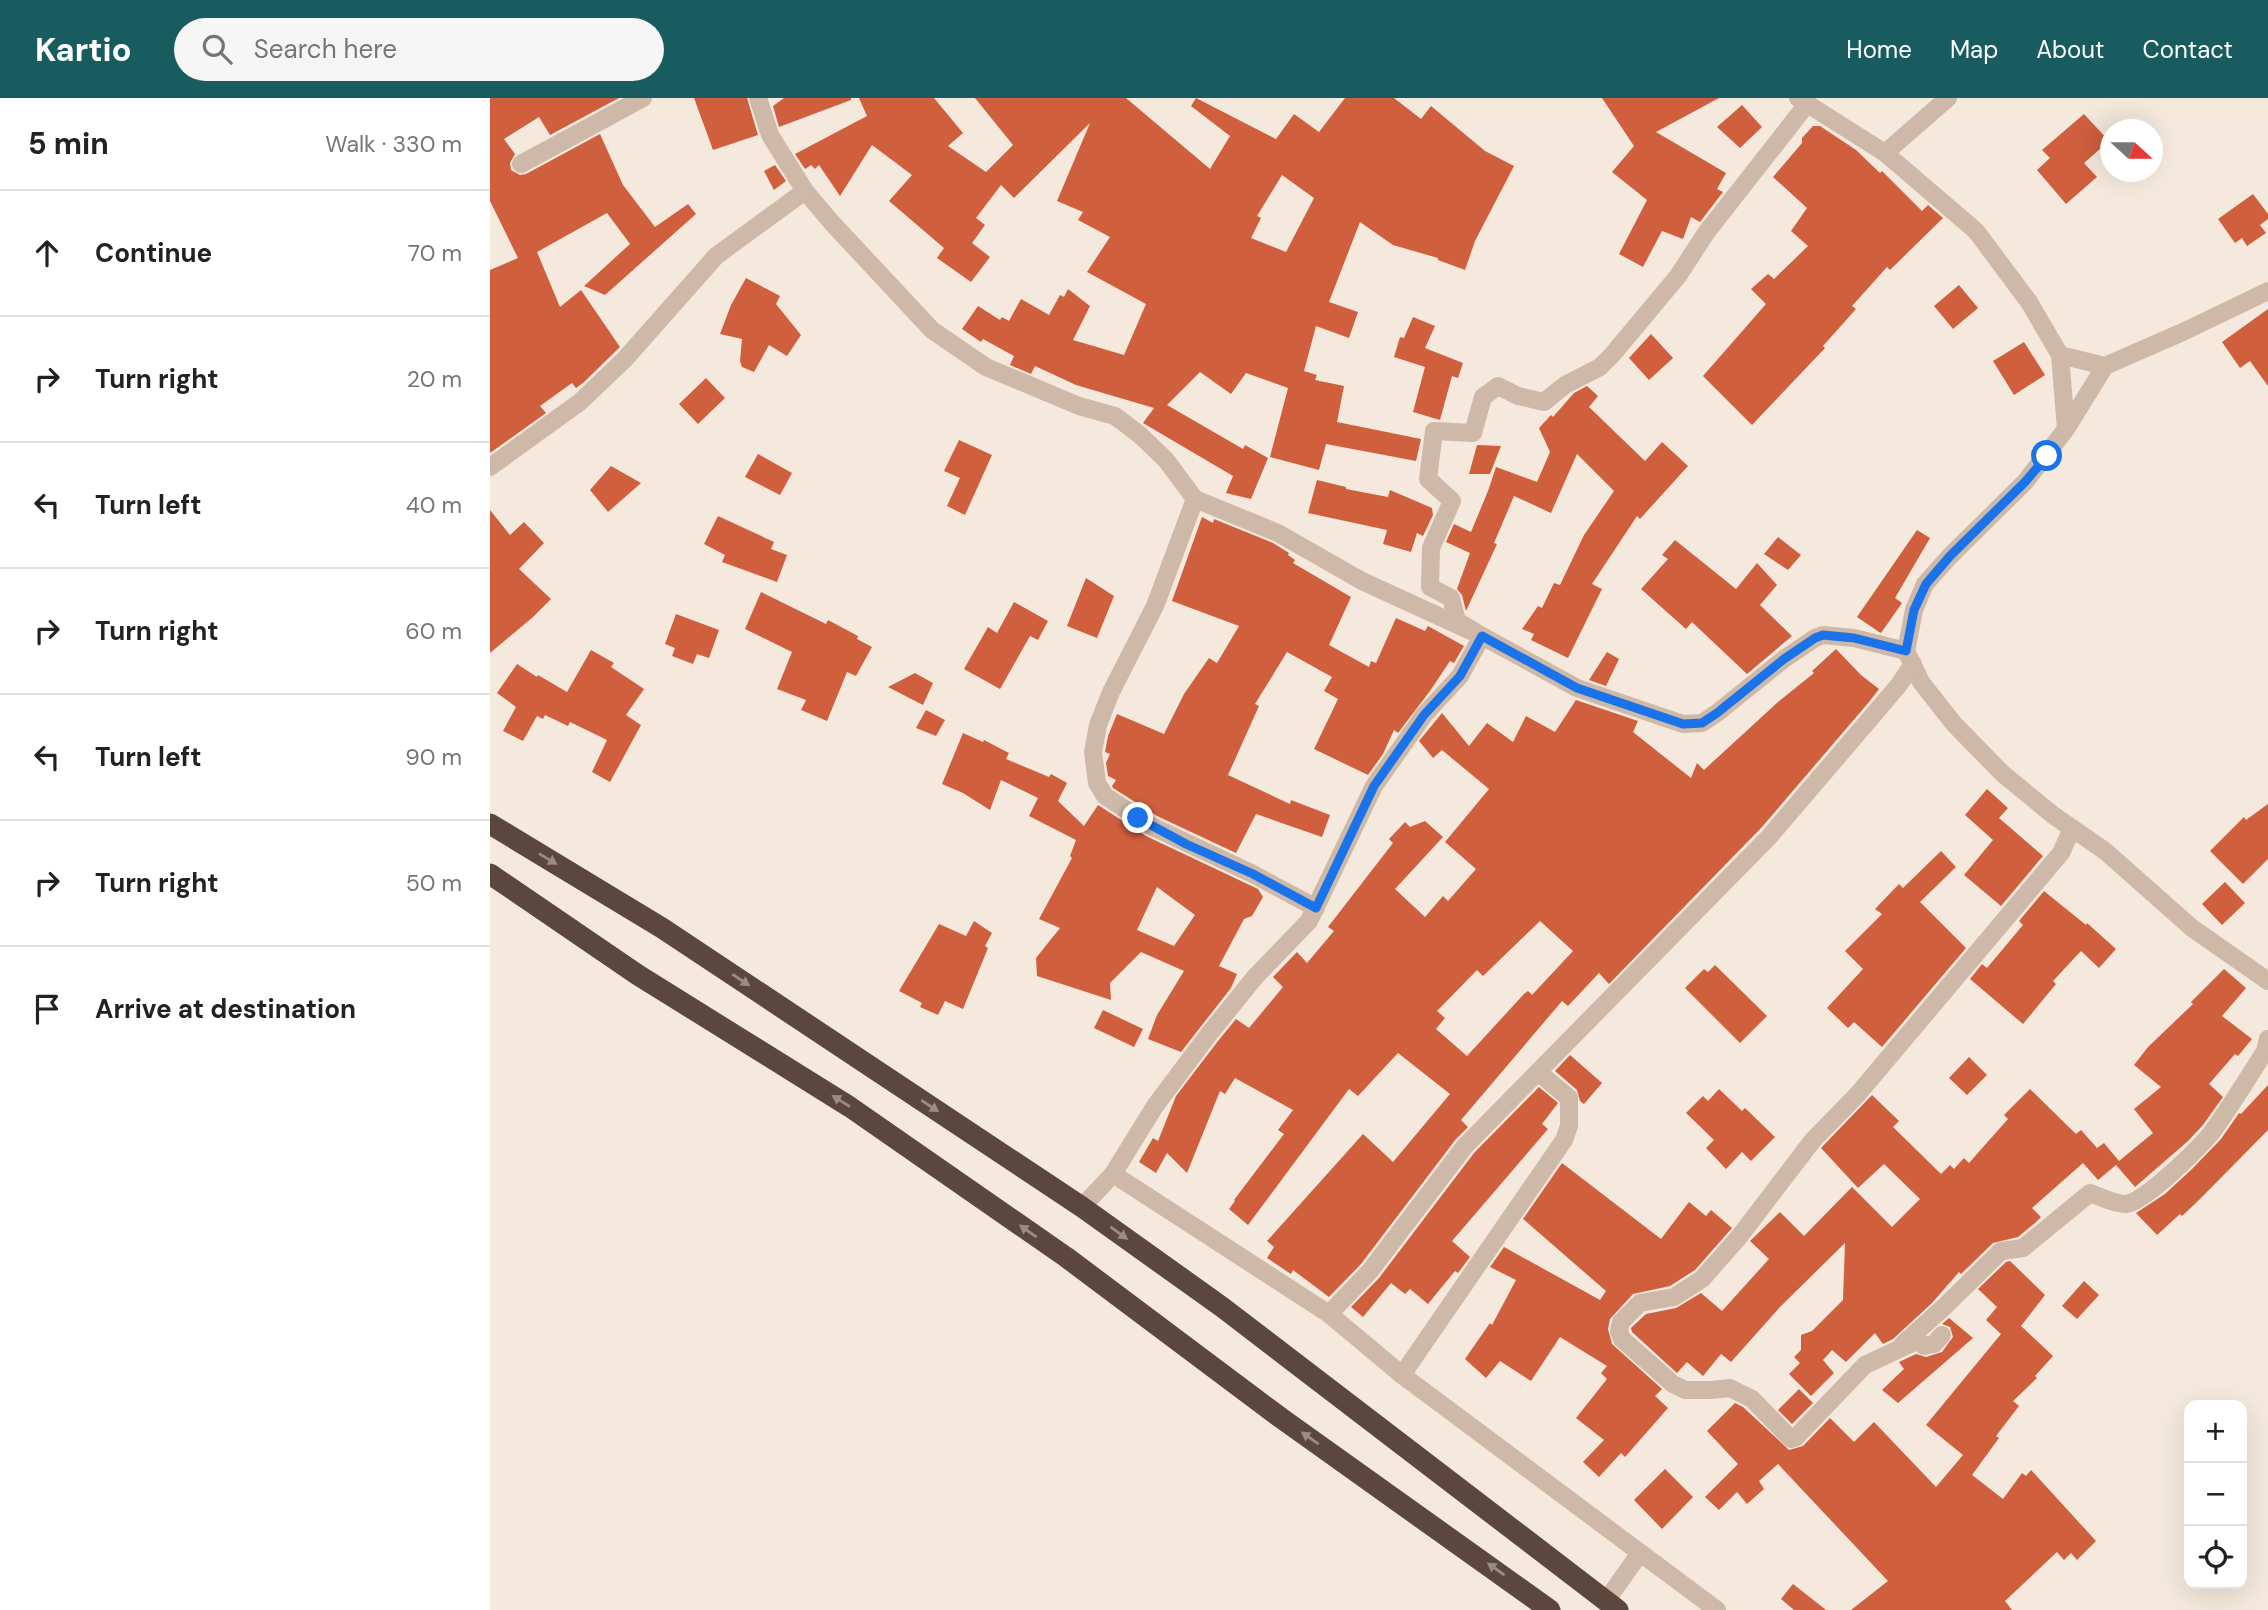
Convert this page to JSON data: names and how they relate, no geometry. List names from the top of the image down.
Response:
{
  "north": "right",
  "page": {
    "header": "Kartio",
    "search": "Search here",
    "nav": [
      "Home",
      "Map",
      "About",
      "Contact"
    ],
    "heading": ["5 min", "Walk · 330 m"],
    "list": [
      ["Continue", "70 m"],
      ["Turn right", "20 m"],
      ["Turn left", "40 m"],
      ["Turn right", "60 m"],
      ["Turn left", "90 m"],
      ["Turn right", "50 m"],
      "Arrive at destination"
    ],
    "map_buttons": ["+", "−"]
  }
}
